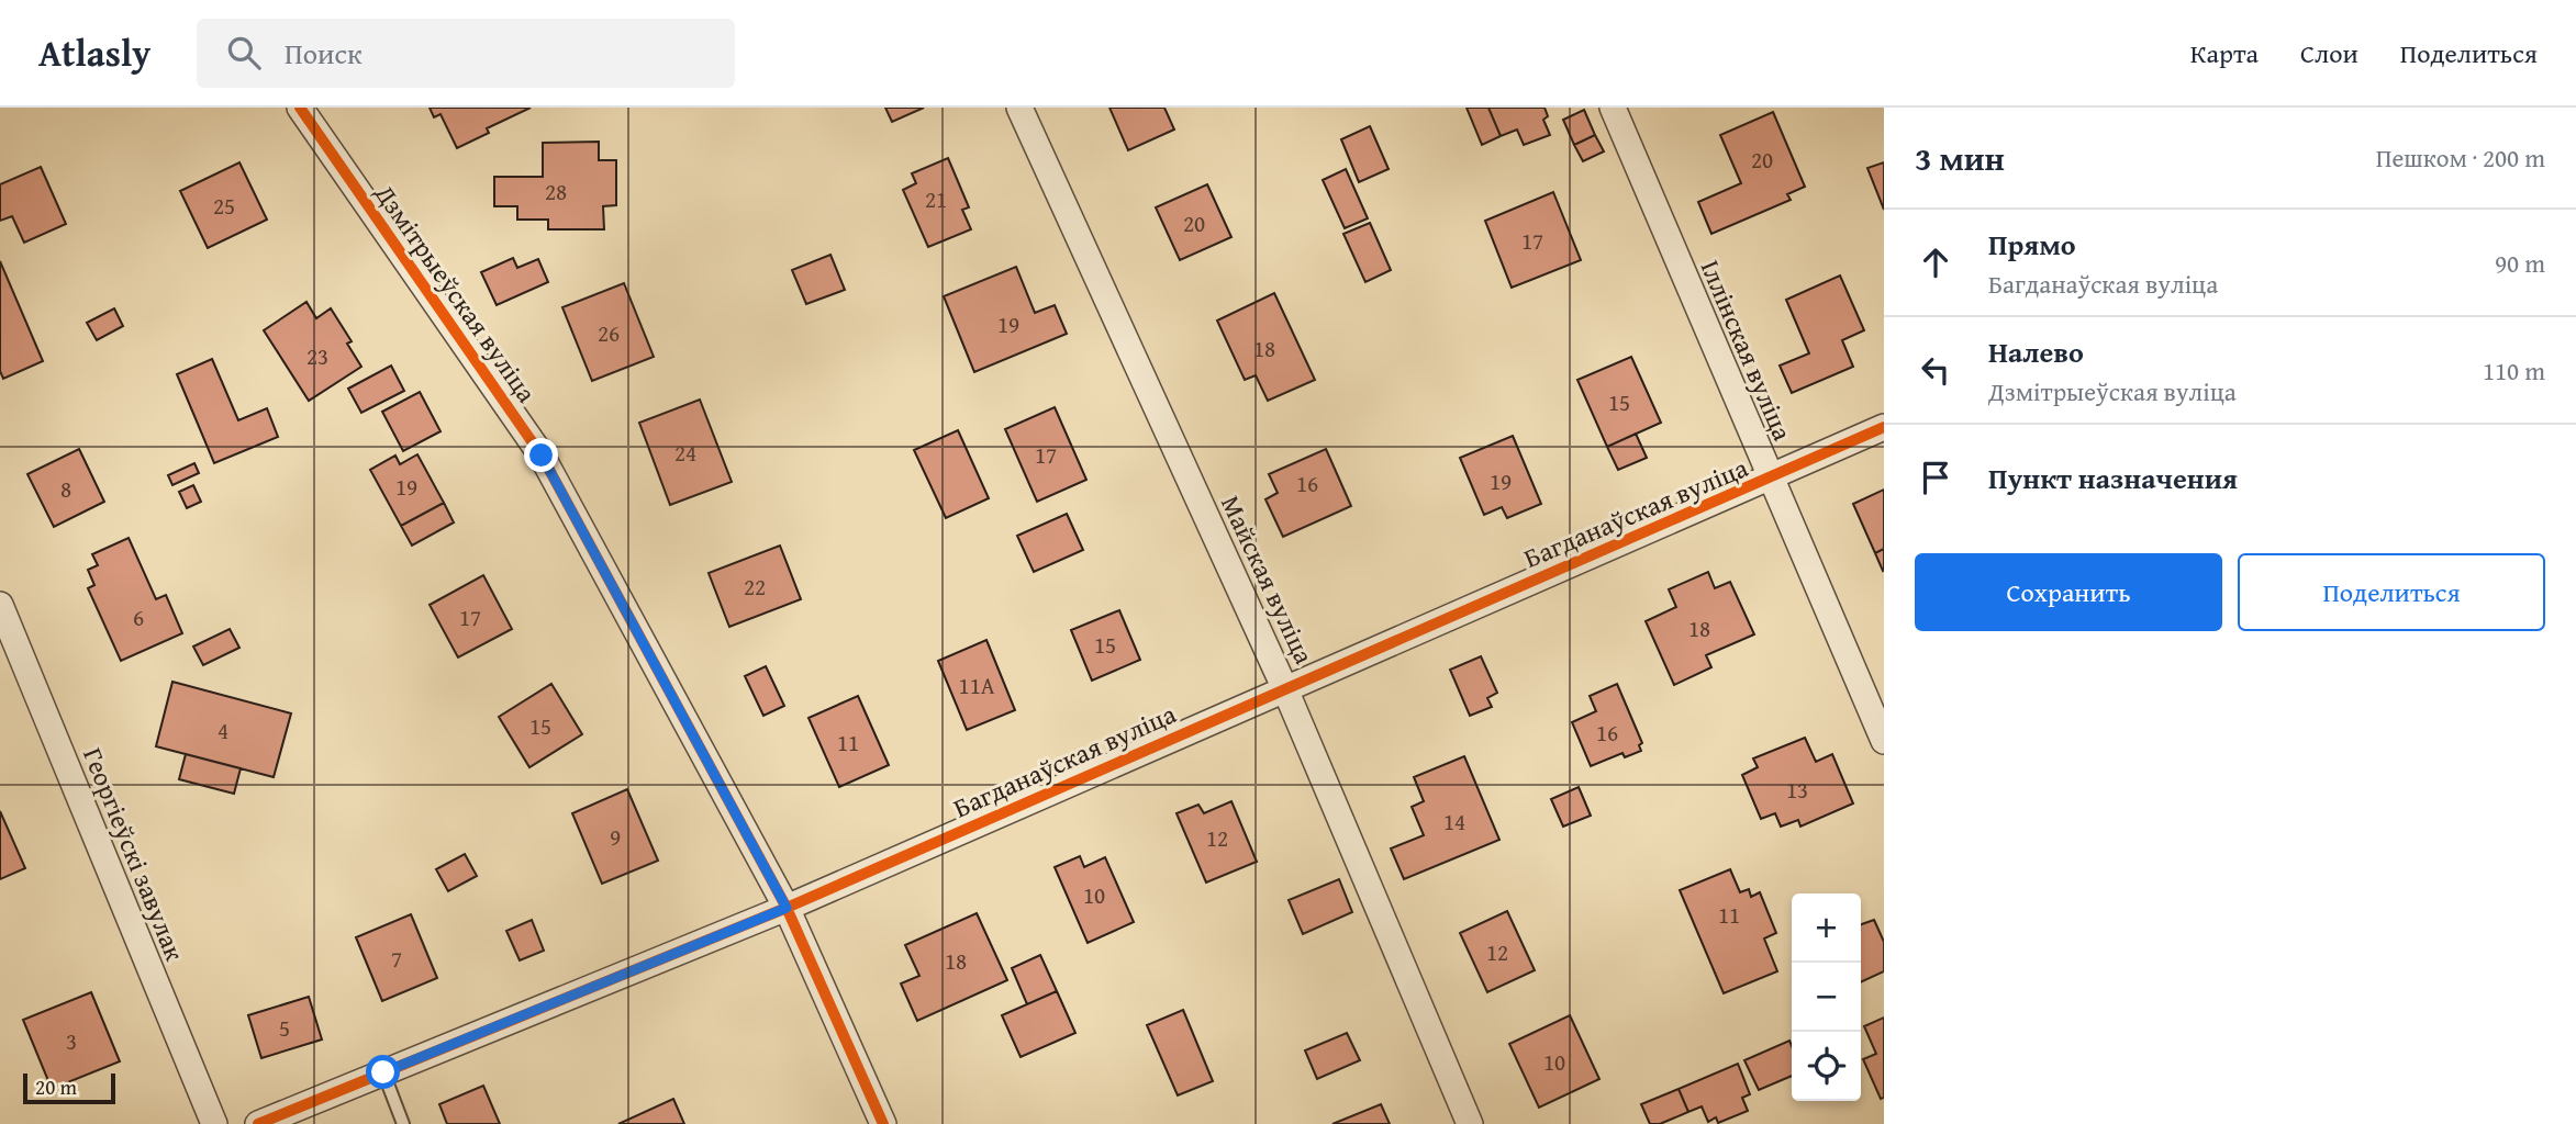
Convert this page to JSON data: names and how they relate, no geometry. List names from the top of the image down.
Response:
{
  "streets": {
    "street": [
      "Дзмітрыеўская вуліца",
      "Іллінская вуліца",
      "Багданаўская вуліца",
      "Майская вуліца",
      "Георгіеўскі завулак"
    ]
  },
  "crossings": [
    ["Дзмітрыеўская вуліца", "Багданаўская вуліца"],
    ["Іллінская вуліца", "Багданаўская вуліца"],
    ["Багданаўская вуліца", "Майская вуліца"]
  ],
  "house_numbers": [
    "20",
    "28",
    "21",
    "25",
    "20",
    "17",
    "19",
    "26",
    "18",
    "23",
    "15",
    "24",
    "17",
    "19",
    "16",
    "19",
    "8",
    "22",
    "6",
    "17",
    "18",
    "15",
    "11А",
    "15",
    "4",
    "16",
    "11",
    "13",
    "14",
    "9",
    "12",
    "10",
    "11",
    "12",
    "7",
    "18",
    "5",
    "3",
    "10"
  ],
  "scale_bar": "20 m",
  "page": {
    "header": "Atlasly",
    "search": "Поиск",
    "nav": ["Карта", "Слои", "Поделиться"],
    "heading": ["3 мин", "Пешком · 200 m"],
    "list": [
      ["Прямо", "Багданаўская вуліца", "90 m"],
      ["Налево", "Дзмітрыеўская вуліца", "110 m"],
      "Пункт назначения"
    ],
    "buttons": ["Сохранить", "Поделиться"],
    "map_buttons": ["+", "−"],
    "scale": "20 m"
  }
}
